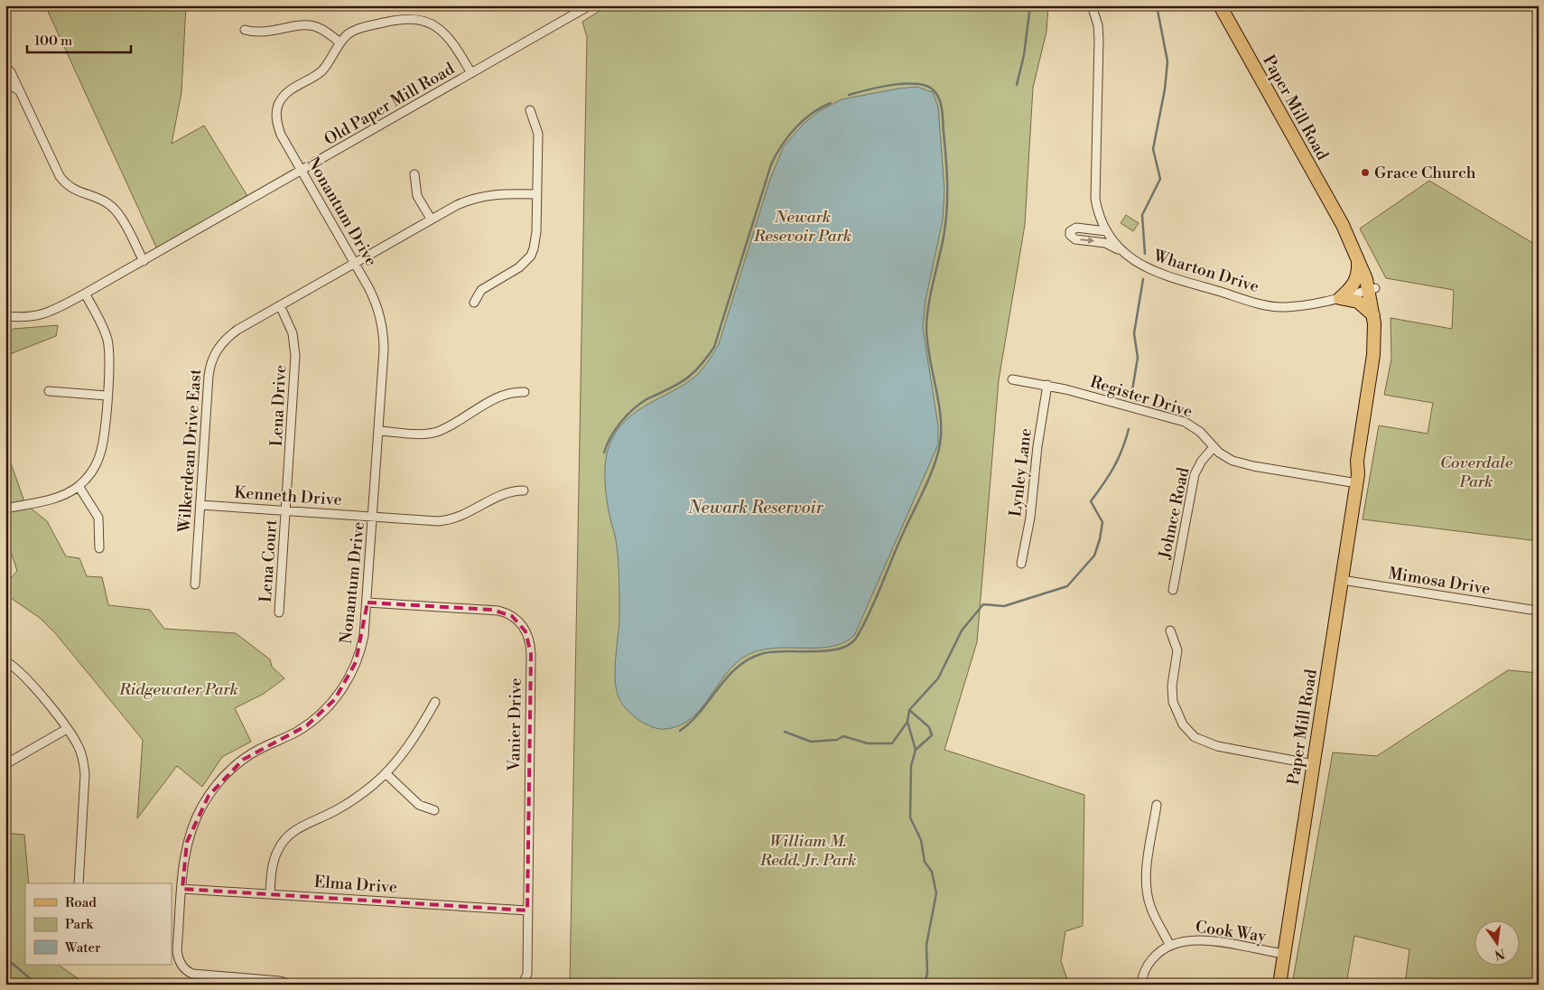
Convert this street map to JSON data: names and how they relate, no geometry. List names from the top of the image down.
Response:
{
  "streets": {
    "main road": ["Paper Mill Road"],
    "street": [
      "Old Paper Mill Road",
      "Nonantum Drive",
      "Wharton Drive",
      "Register Drive",
      "Lena Drive",
      "Wilkerdean Drive East",
      "Lynley Lane",
      "Kenneth Drive",
      "Johnce Road",
      "Lena Court",
      "Mimosa Drive",
      "Vanier Drive",
      "Elma Drive",
      "Cook Way"
    ]
  },
  "crossings": [
    ["Old Paper Mill Road", "Nonantum Drive"],
    ["Paper Mill Road", "Wharton Drive"],
    ["Paper Mill Road", "Register Drive"],
    ["Paper Mill Road", "Mimosa Drive"],
    ["Paper Mill Road", "Cook Way"],
    ["Nonantum Drive", "Wilkerdean Drive East"],
    ["Nonantum Drive", "Kenneth Drive"],
    ["Nonantum Drive", "Vanier Drive"],
    ["Nonantum Drive", "Elma Drive"],
    ["Register Drive", "Lynley Lane"],
    ["Register Drive", "Johnce Road"],
    ["Lena Drive", "Wilkerdean Drive East"],
    ["Lena Drive", "Kenneth Drive"],
    ["Lena Drive", "Lena Court"],
    ["Wilkerdean Drive East", "Kenneth Drive"],
    ["Kenneth Drive", "Lena Court"],
    ["Vanier Drive", "Elma Drive"]
  ],
  "water": ["Newark Reservoir"],
  "parks": [
    "Newark Resevoir Park",
    "Coverdale Park",
    "Ridgewater Park",
    "William M. Redd, Jr. Park"
  ],
  "places": ["Grace Church"],
  "legend": ["Road", "Park", "Water"],
  "scale_bar": "100 m",
  "north": "bottom"
}
